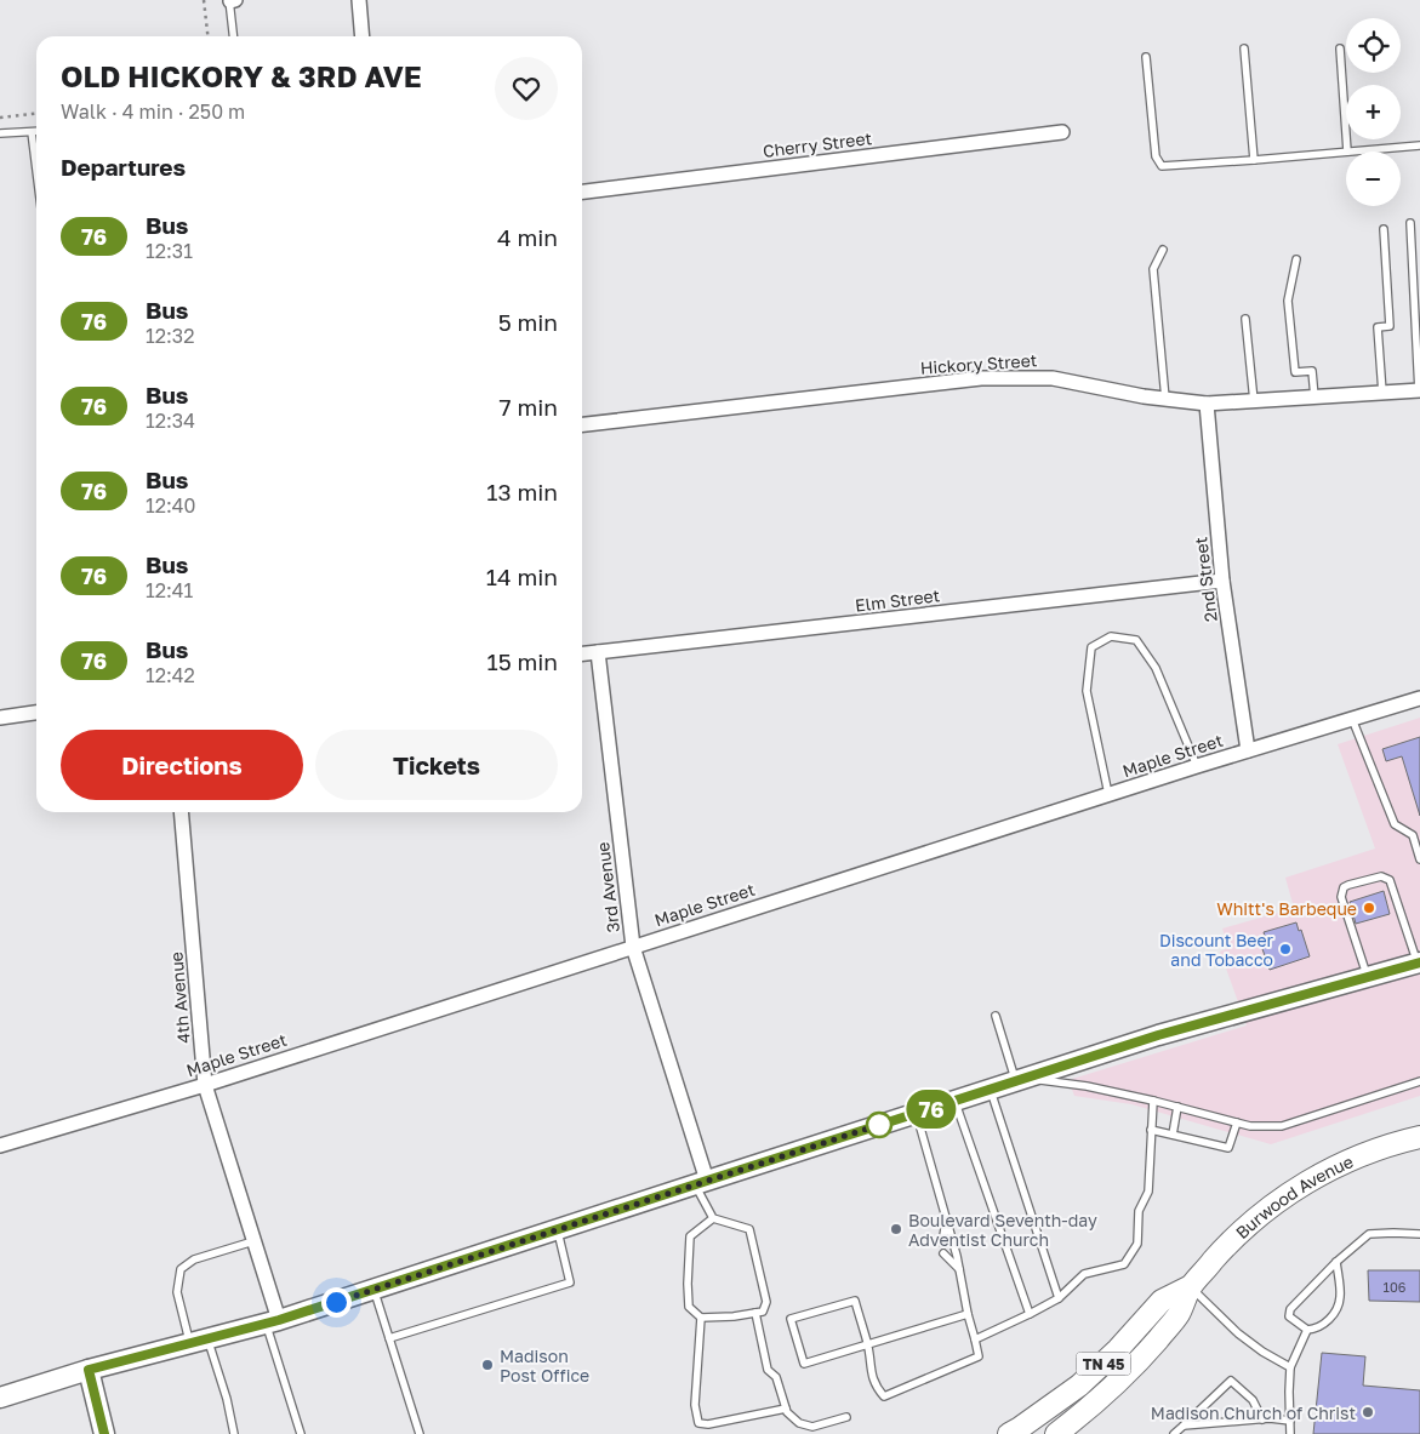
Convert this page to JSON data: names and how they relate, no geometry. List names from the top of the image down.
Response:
{
  "streets": {
    "main road": ["Burwood Avenue", "TN 45"],
    "street": [
      "Cherry Street",
      "Hickory Street",
      "2nd Street",
      "Elm Street",
      "Maple Street",
      "3rd Avenue",
      "4th Avenue"
    ]
  },
  "crossings": [
    ["Hickory Street", "2nd Street"],
    ["2nd Street", "Elm Street"],
    ["2nd Street", "Maple Street"],
    ["Elm Street", "3rd Avenue"],
    ["Maple Street", "3rd Avenue"],
    ["Maple Street", "4th Avenue"]
  ],
  "places": [
    "Whitt's Barbeque",
    "Discount Beer and Tobacco",
    "Boulevard Seventh-day Adventist Church",
    "Madison Post Office",
    "Madison Church of Christ"
  ],
  "lines": ["bus line 76"],
  "house_numbers": ["106"],
  "page": {
    "on_map": "76",
    "map_buttons": ["+", "−"],
    "heading": [
      ["OLD HICKORY & 3RD AVE", "Walk · 4 min · 250 m"],
      "Departures"
    ],
    "list": [
      {
        "mark": "76",
        "name": "Bus",
        "note": "12:31",
        "value": "4 min"
      },
      {
        "mark": "76",
        "name": "Bus",
        "note": "12:32",
        "value": "5 min"
      },
      {
        "mark": "76",
        "name": "Bus",
        "note": "12:34",
        "value": "7 min"
      },
      {
        "mark": "76",
        "name": "Bus",
        "note": "12:40",
        "value": "13 min"
      },
      {
        "mark": "76",
        "name": "Bus",
        "note": "12:41",
        "value": "14 min"
      },
      {
        "mark": "76",
        "name": "Bus",
        "note": "12:42",
        "value": "15 min"
      }
    ],
    "buttons": ["Directions", "Tickets"]
  }
}
